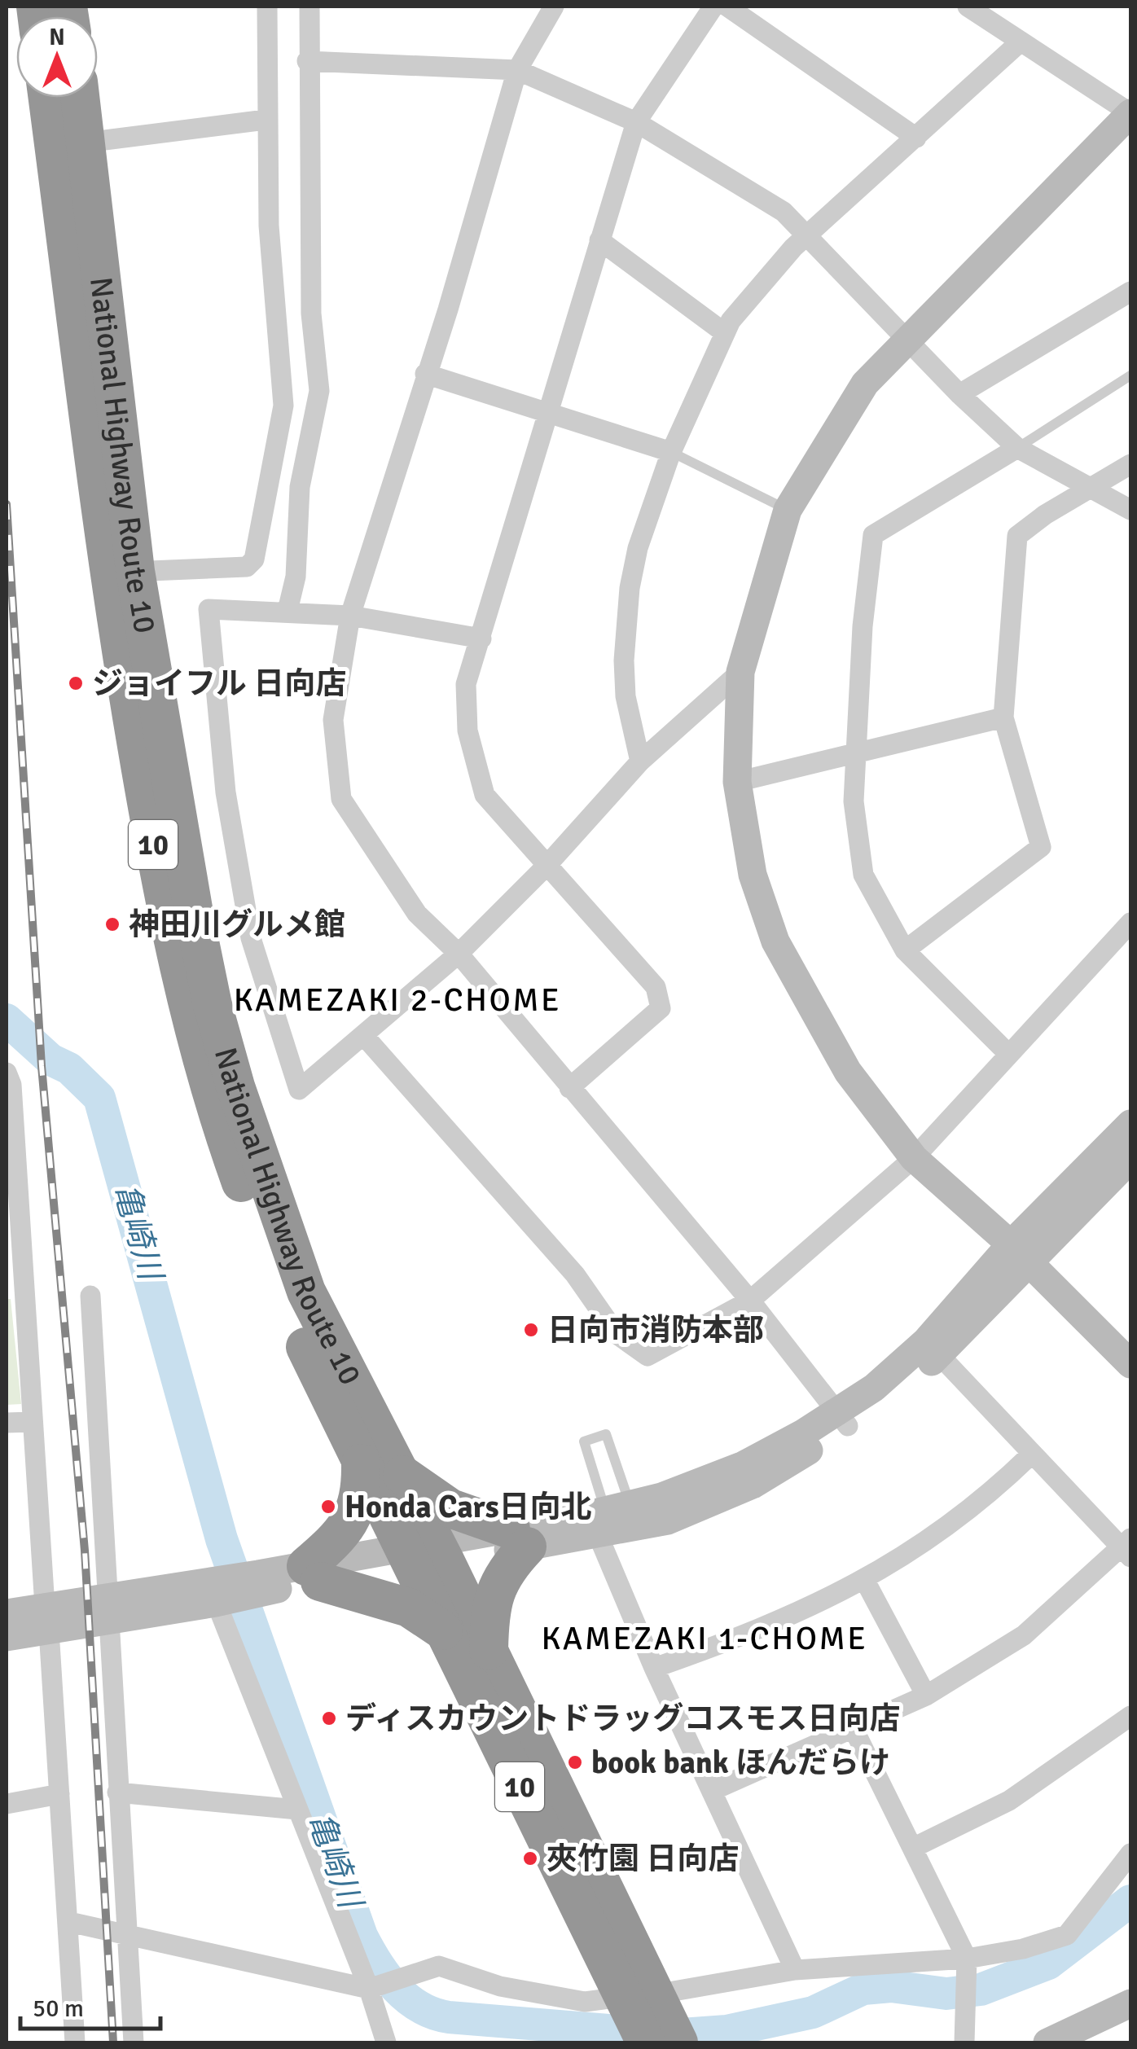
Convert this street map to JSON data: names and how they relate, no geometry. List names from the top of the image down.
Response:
{
  "streets": {
    "highway": ["National Highway Route 10", "10"]
  },
  "districts": ["KAMEZAKI 2-CHOME", "KAMEZAKI 1-CHOME"],
  "water": ["亀崎川"],
  "places": [
    "ジョイフル 日向店",
    "神田川グルメ館",
    "日向市消防本部",
    "Honda Cars日向北",
    "ディスカウントドラッグコスモス日向店",
    "book bank ほんだらけ",
    "夾竹園 日向店"
  ],
  "scale_bar": "50 m",
  "north": "top"
}
